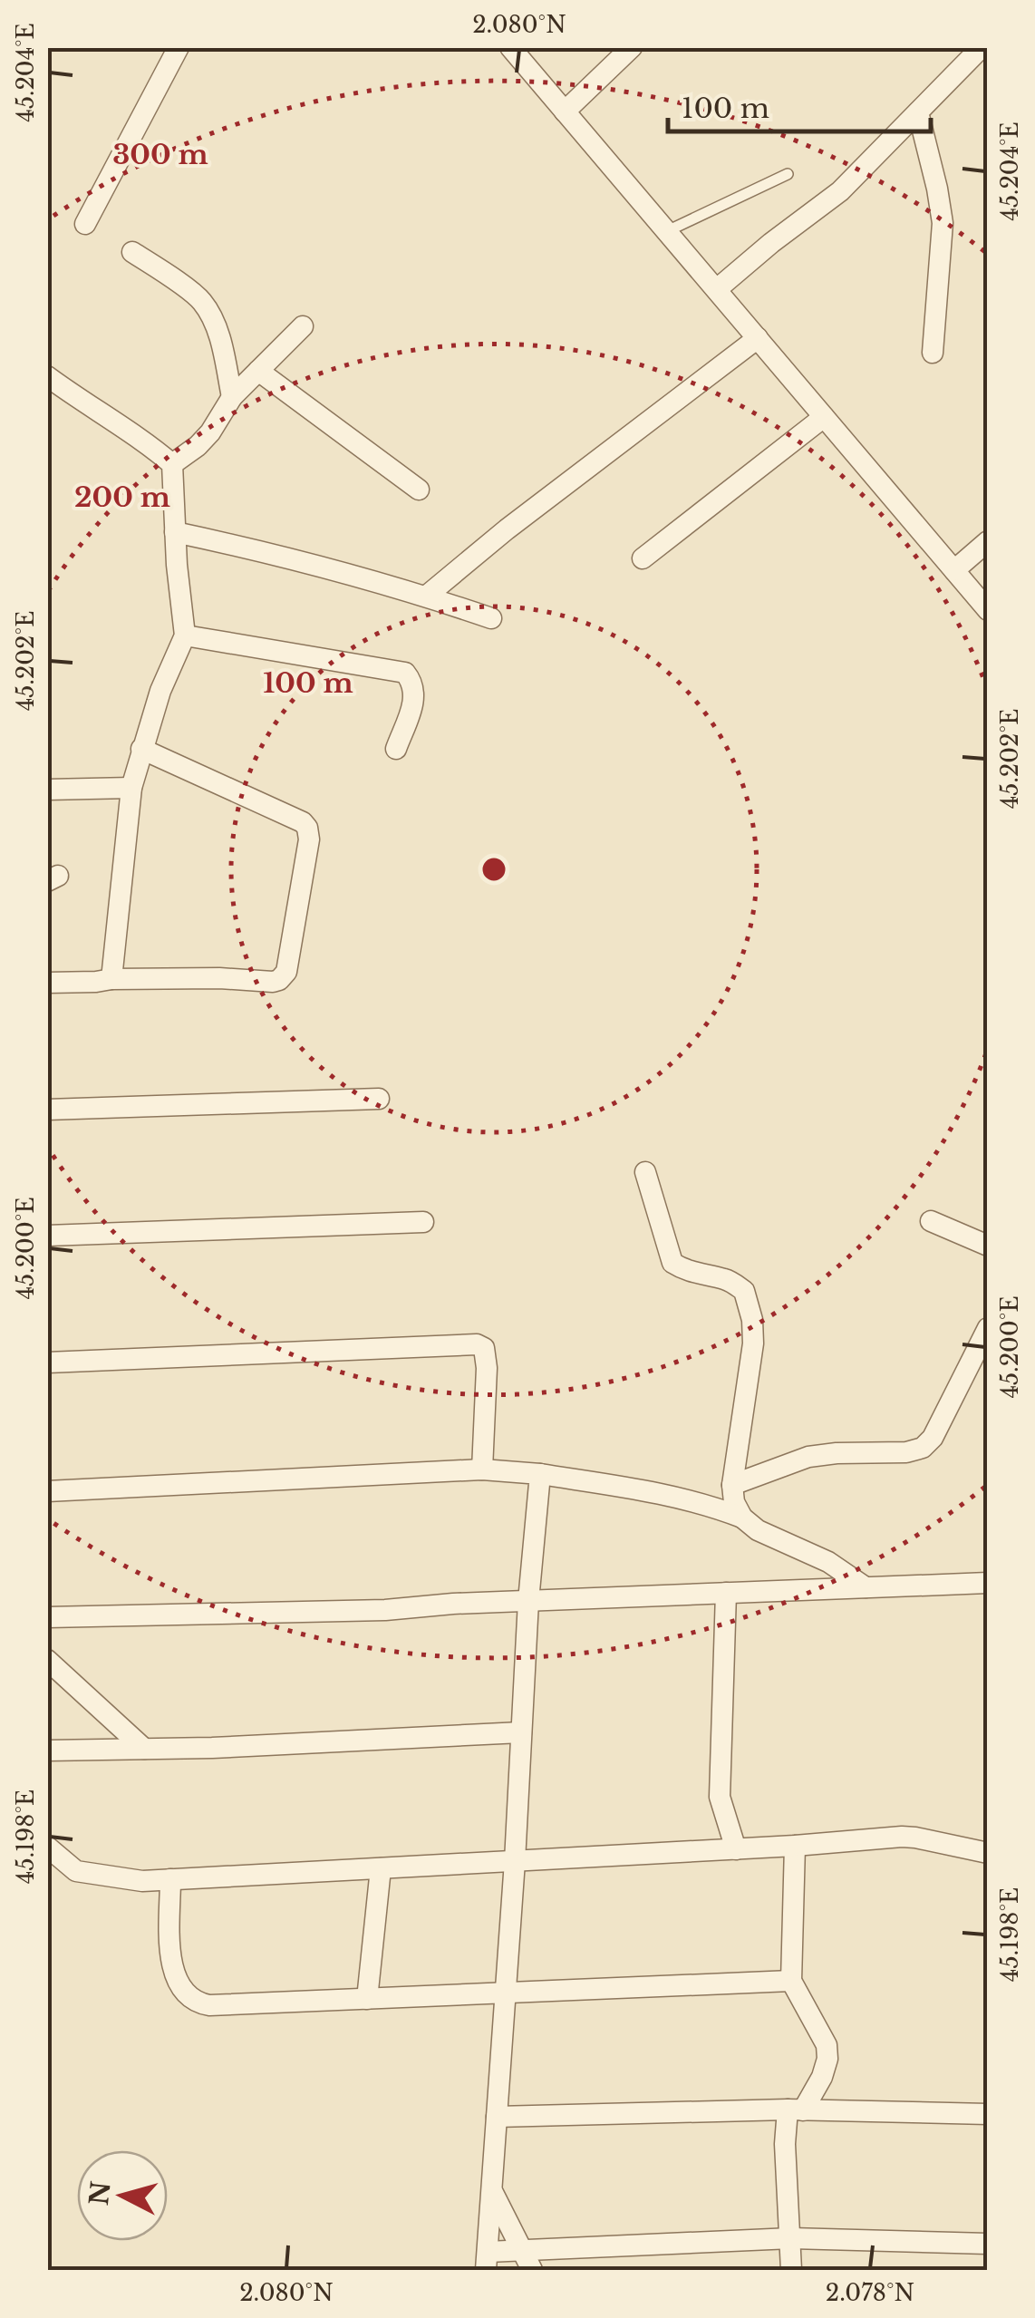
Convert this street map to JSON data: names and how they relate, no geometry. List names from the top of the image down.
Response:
{
  "scale_bar": "100 m",
  "north": "left",
  "coordinates": [
    "2.080°N",
    "45.204°E",
    "45.202°E",
    "45.200°E",
    "45.198°E",
    "2.078°N"
  ],
  "rings": ["300 m", "200 m", "100 m"]
}
